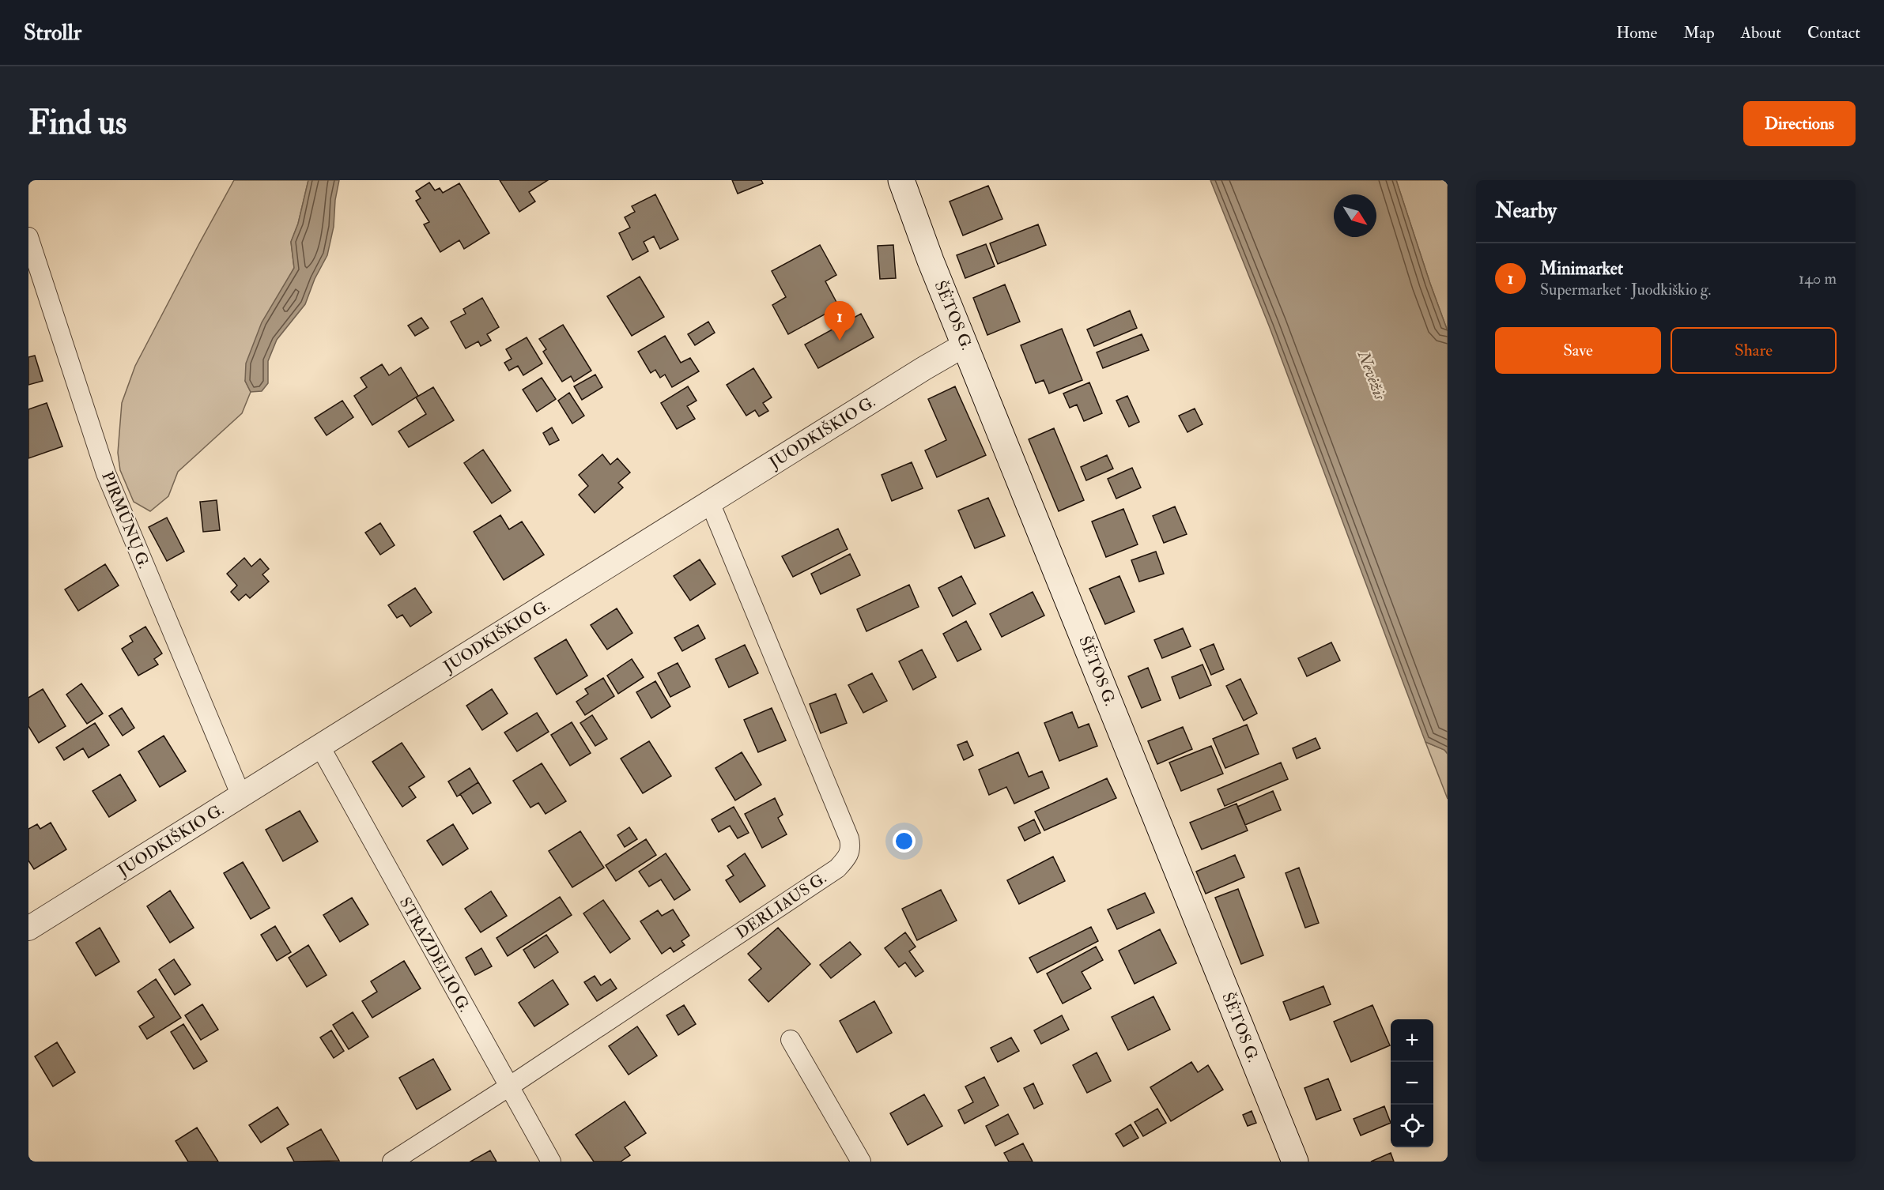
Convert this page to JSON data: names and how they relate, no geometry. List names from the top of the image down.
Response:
{
  "streets": {
    "main road": ["ŠĖTOS G."],
    "street": [
      "JUODKIŠKIO G.",
      "PIRMŪNŲ G.",
      "DERLIAUS G.",
      "STRAZDELIO G."
    ]
  },
  "crossings": [
    ["ŠĖTOS G.", "JUODKIŠKIO G."],
    ["JUODKIŠKIO G.", "PIRMŪNŲ G."],
    ["JUODKIŠKIO G.", "DERLIAUS G."],
    ["JUODKIŠKIO G.", "STRAZDELIO G."],
    ["DERLIAUS G.", "STRAZDELIO G."]
  ],
  "water": ["Nevėžis"],
  "north": "bottom right",
  "page": {
    "header": "Strollr",
    "nav": [
      "Home",
      "Map",
      "About",
      "Contact"
    ],
    "buttons": [
      "Directions",
      ["Save", "Share"]
    ],
    "title": "Find us",
    "heading": "Nearby",
    "list": [
      {
        "mark": "1",
        "name": "Minimarket",
        "note": "Supermarket · Juodkiškio g.",
        "value": "140 m"
      }
    ],
    "pins": "1",
    "map_buttons": ["+", "−"]
  }
}
